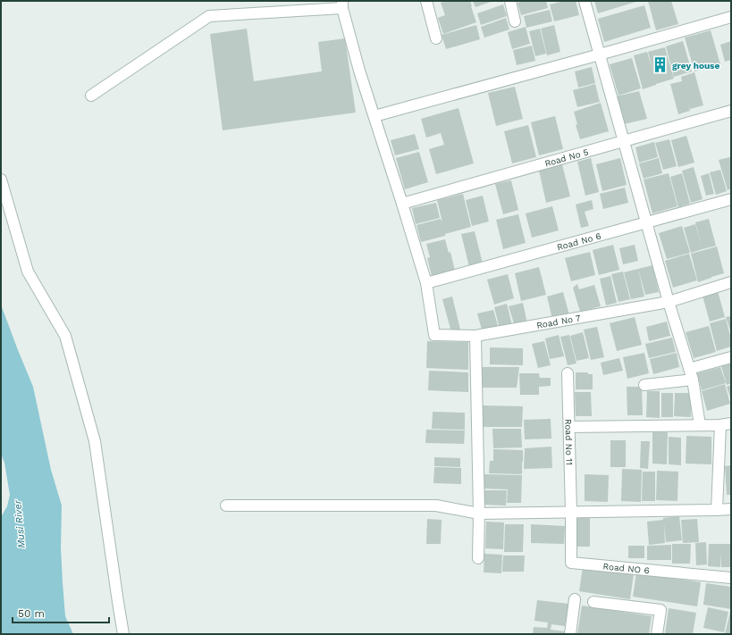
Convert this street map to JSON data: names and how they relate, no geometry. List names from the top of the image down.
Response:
{
  "streets": {
    "street": [
      "Road No 5",
      "Road No 6",
      "Road No 7",
      "Road No 11",
      "Road NO 6"
    ]
  },
  "crossings": [
    ["Road No 6", "Road No 7"],
    ["Road No 11", "Road NO 6"]
  ],
  "water": ["Musi River"],
  "places": {
    "building": ["grey house"]
  },
  "scale_bar": "50 m"
}
